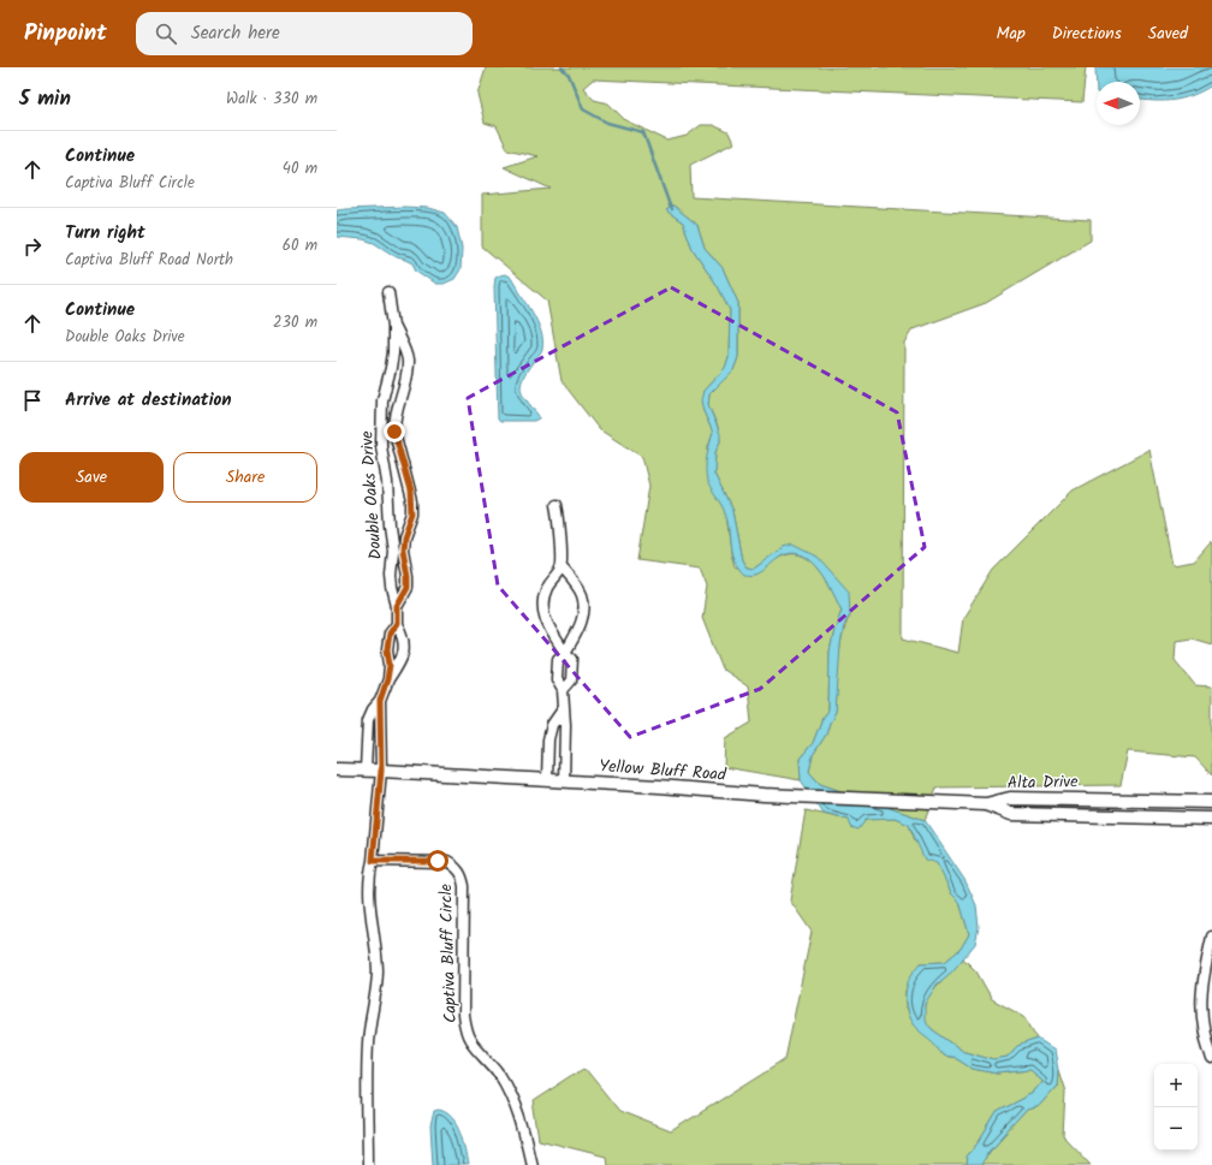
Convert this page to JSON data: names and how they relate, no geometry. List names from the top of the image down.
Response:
{
  "streets": {
    "street": [
      "Double Oaks Drive",
      "Yellow Bluff Road",
      "Alta Drive",
      "Captiva Bluff Circle"
    ]
  },
  "crossings": [
    ["Double Oaks Drive", "Yellow Bluff Road"],
    ["Double Oaks Drive", "Captiva Bluff Circle"],
    ["Yellow Bluff Road", "Alta Drive"]
  ],
  "north": "left",
  "page": {
    "header": "Pinpoint",
    "search": "Search here",
    "nav": ["Map", "Directions", "Saved"],
    "heading": ["5 min", "Walk · 330 m"],
    "list": [
      ["Continue", "Captiva Bluff Circle", "40 m"],
      ["Turn right", "Captiva Bluff Road North", "60 m"],
      ["Continue", "Double Oaks Drive", "230 m"],
      "Arrive at destination"
    ],
    "buttons": ["Save", "Share"],
    "map_buttons": ["+", "−"]
  }
}
